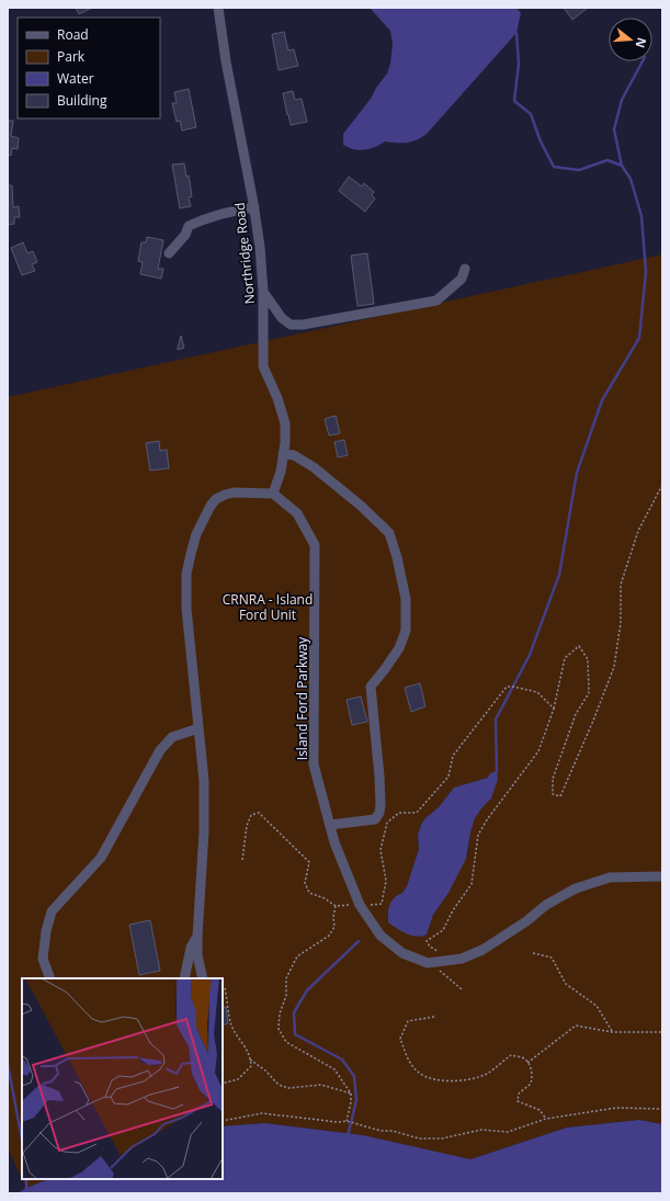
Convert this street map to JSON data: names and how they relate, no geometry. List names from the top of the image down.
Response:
{
  "streets": {
    "street": ["Northridge Road", "Island Ford Parkway"]
  },
  "crossings": [
    ["Northridge Road", "Island Ford Parkway"]
  ],
  "parks": ["CRNRA - Island Ford Unit"],
  "legend": [
    "Road",
    "Park",
    "Water",
    "Building"
  ],
  "north": "right"
}
